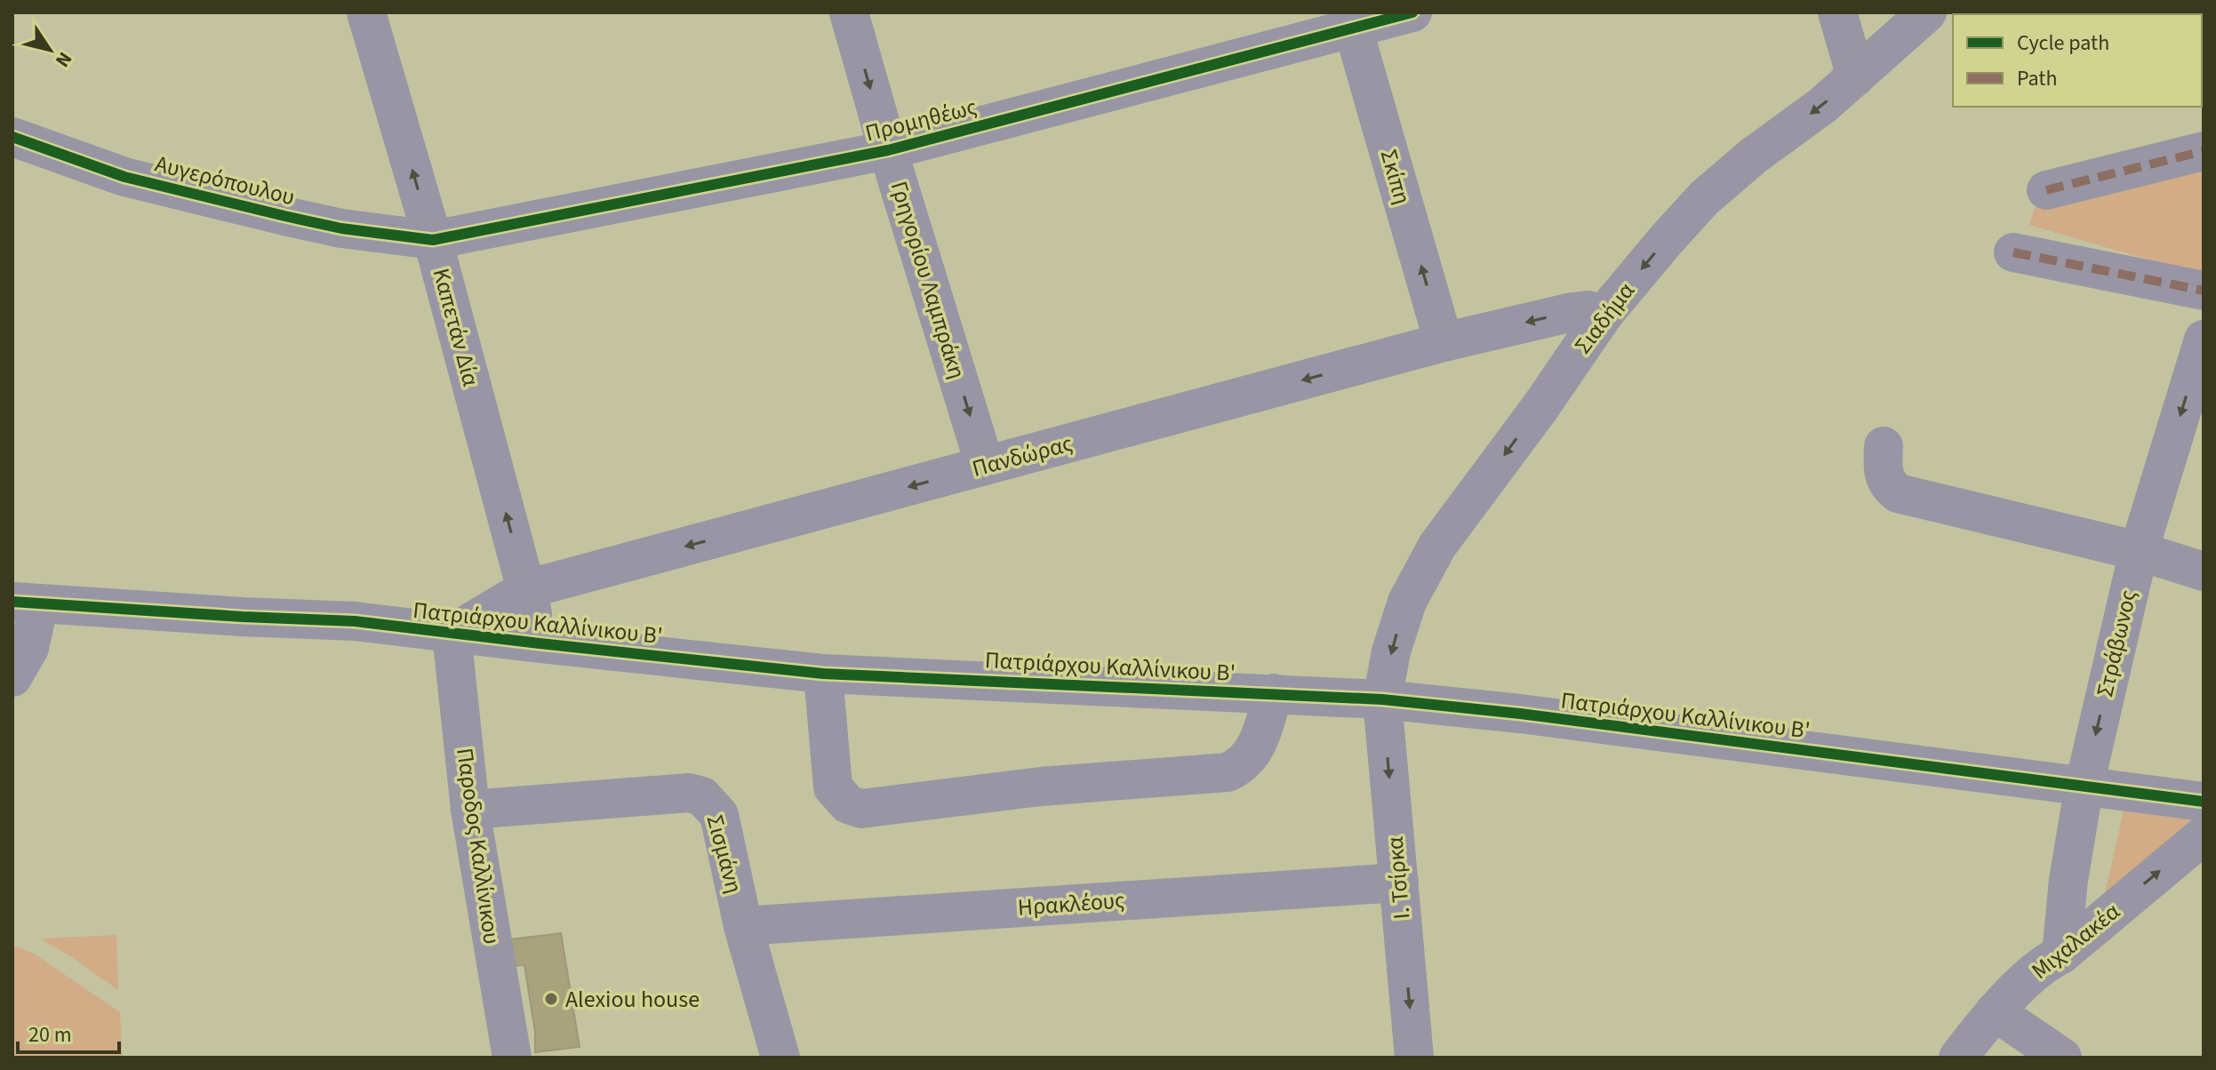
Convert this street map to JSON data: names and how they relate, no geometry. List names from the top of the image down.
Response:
{
  "streets": {
    "street": [
      "Προμηθέως",
      "Σκίπη",
      "Αυγερόπουλου",
      "Γρηγορίου Λαμπράκη",
      "Σιαδήμα",
      "Καπετάν Δία",
      "Πανδώρας",
      "Πατριάρχου Καλλίνικου B'",
      "Στράβωνος",
      "Παροδος Καλλίνικου",
      "Σισμάνη",
      "Ι. Τσίρκα",
      "Ηρακλέους",
      "Μιχαλακέα"
    ]
  },
  "crossings": [
    ["Προμηθέως", "Σκίπη"],
    ["Προμηθέως", "Αυγερόπουλου"],
    ["Προμηθέως", "Γρηγορίου Λαμπράκη"],
    ["Προμηθέως", "Καπετάν Δία"],
    ["Σκίπη", "Πανδώρας"],
    ["Αυγερόπουλου", "Καπετάν Δία"],
    ["Γρηγορίου Λαμπράκη", "Πανδώρας"],
    ["Σιαδήμα", "Πανδώρας"],
    ["Σιαδήμα", "Πατριάρχου Καλλίνικου B'"],
    ["Σιαδήμα", "Ι. Τσίρκα"],
    ["Καπετάν Δία", "Πανδώρας"],
    ["Καπετάν Δία", "Πατριάρχου Καλλίνικου B'"],
    ["Πανδώρας", "Πατριάρχου Καλλίνικου B'"],
    ["Πανδώρας", "Παροδος Καλλίνικου"],
    ["Πατριάρχου Καλλίνικου B'", "Στράβωνος"],
    ["Πατριάρχου Καλλίνικου B'", "Παροδος Καλλίνικου"],
    ["Πατριάρχου Καλλίνικου B'", "Ι. Τσίρκα"],
    ["Στράβωνος", "Μιχαλακέα"],
    ["Παροδος Καλλίνικου", "Σισμάνη"],
    ["Σισμάνη", "Ηρακλέους"],
    ["Ι. Τσίρκα", "Ηρακλέους"]
  ],
  "one_way": [
    "Σκίπη",
    "Γρηγορίου Λαμπράκη",
    "Σιαδήμα",
    "Καπετάν Δία",
    "Πανδώρας",
    "Στράβωνος",
    "Ι. Τσίρκα",
    "Μιχαλακέα"
  ],
  "places": ["Alexiou house"],
  "legend": ["Cycle path", "Path"],
  "scale_bar": "20 m",
  "north": "bottom right"
}
